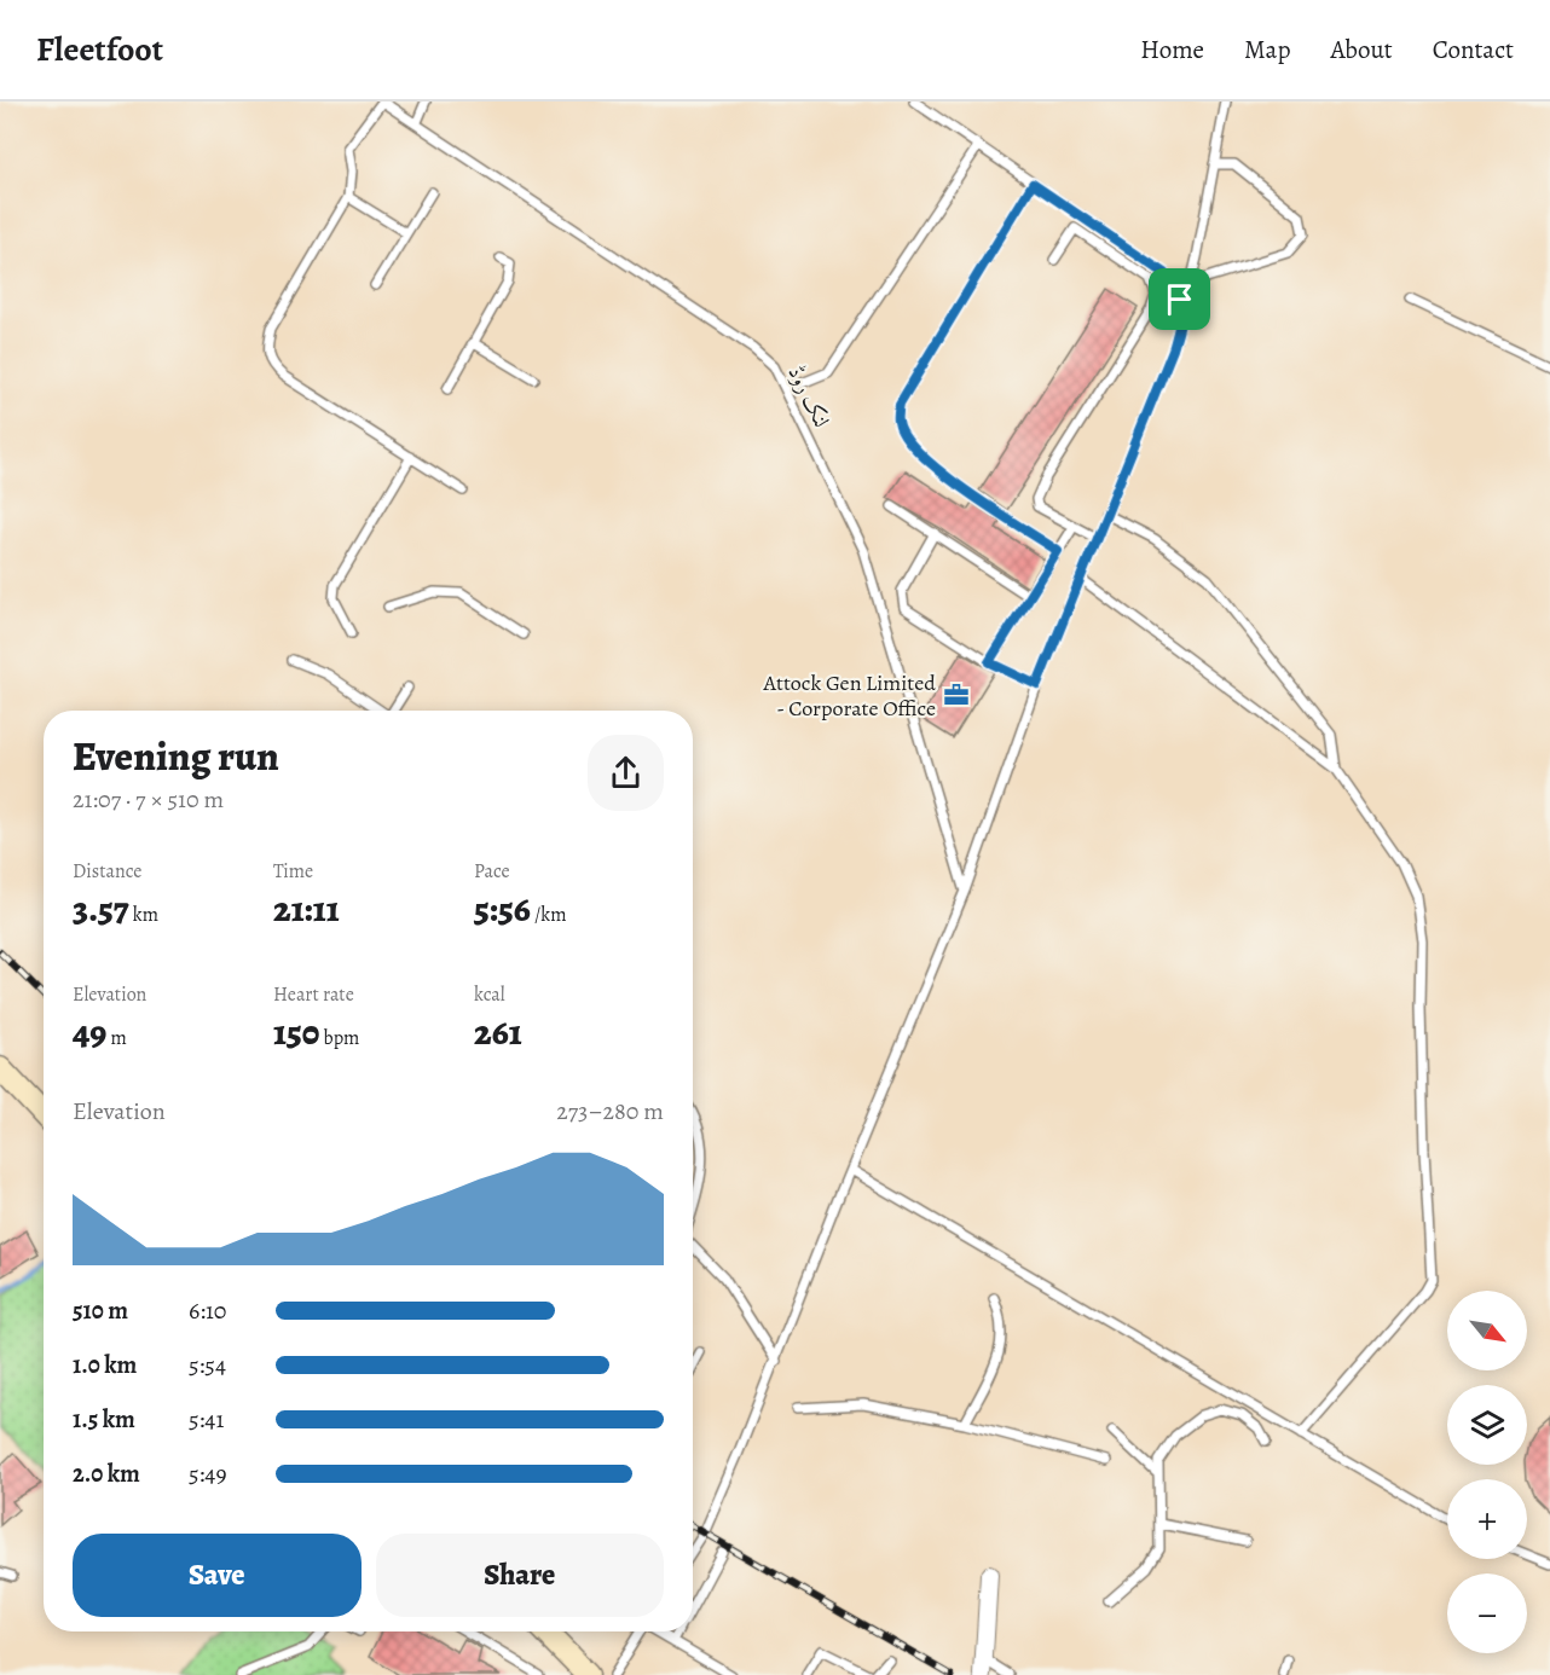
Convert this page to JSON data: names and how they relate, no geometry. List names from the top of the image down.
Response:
{
  "streets": {
    "lane": ["لنک روڈ"]
  },
  "places": {
    "office": ["Attock Gen Limited - Corporate Office"]
  },
  "north": "bottom right",
  "page": {
    "header": "Fleetfoot",
    "nav": [
      "Home",
      "Map",
      "About",
      "Contact"
    ],
    "heading": ["Evening run", "21:07 · 7 × 510 m"],
    "stats": [
      ["Distance", "3.57 km"],
      ["Time", "21:11"],
      ["Pace", "5:56 /km"],
      ["Elevation", "49 m"],
      ["Heart rate", "150 bpm"],
      ["kcal", "261"]
    ],
    "chart": ["Elevation", "273–280 m"],
    "list": [
      {
        "name": "510 m",
        "note": "6:10"
      },
      {
        "name": "1.0 km",
        "note": "5:54"
      },
      {
        "name": "1.5 km",
        "note": "5:41"
      },
      {
        "name": "2.0 km",
        "note": "5:49"
      }
    ],
    "map_buttons": ["+", "−"],
    "buttons": ["Save", "Share"]
  }
}
